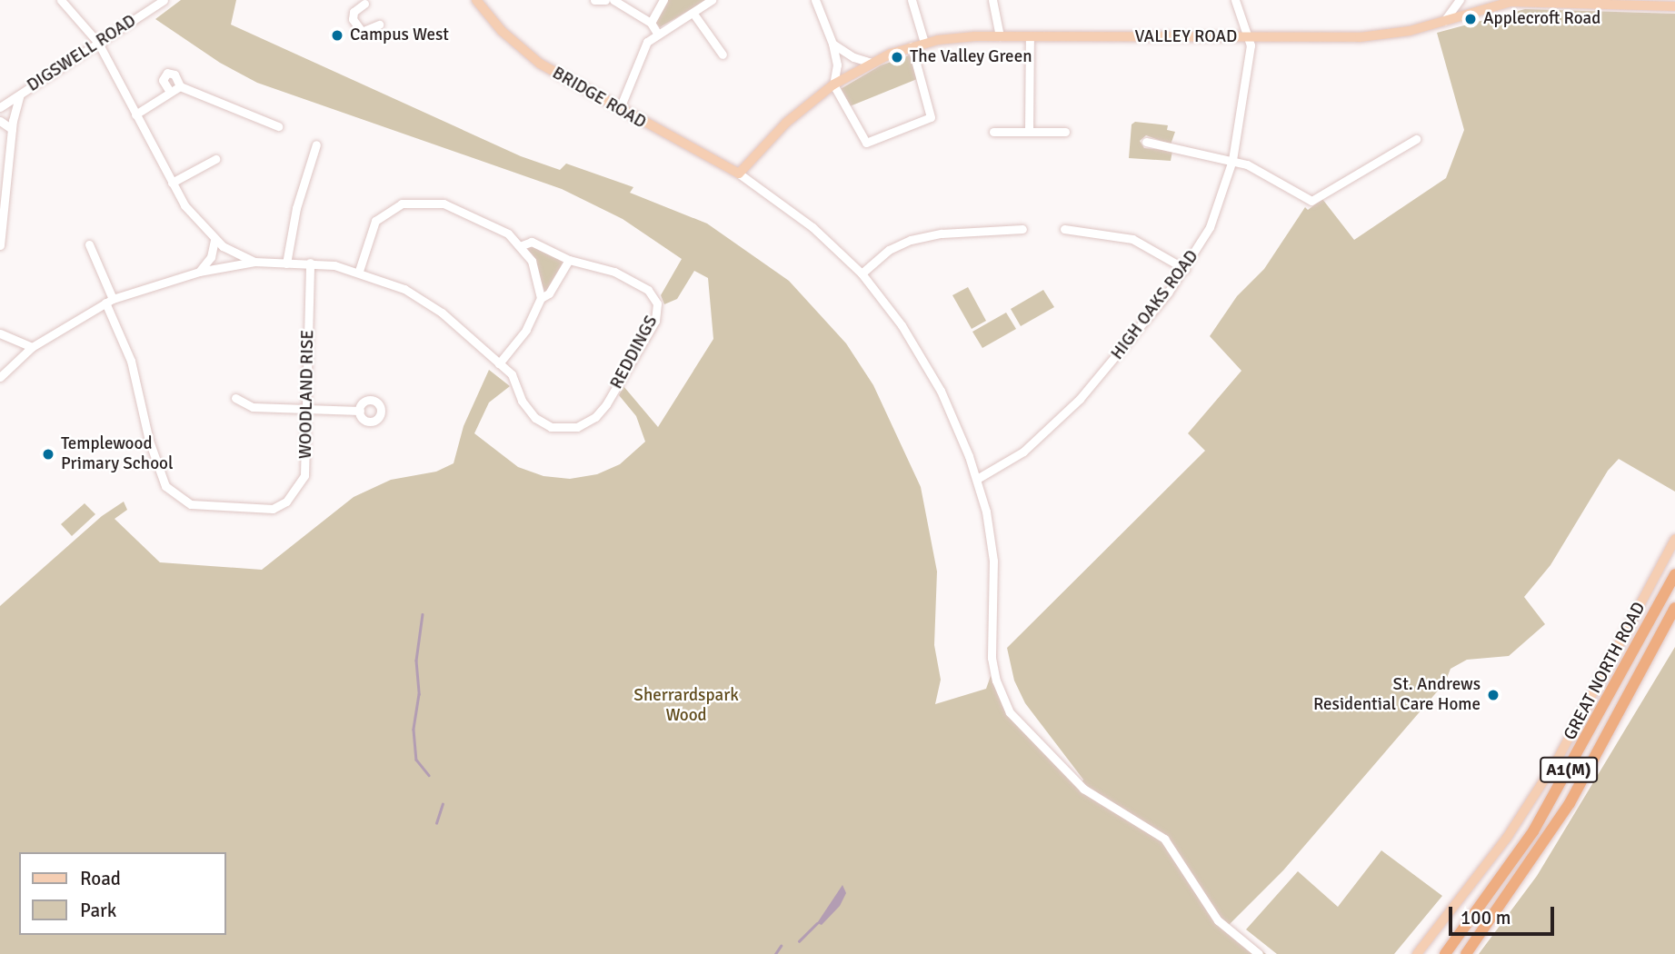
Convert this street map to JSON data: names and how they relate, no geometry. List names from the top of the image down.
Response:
{
  "streets": {
    "highway": ["A1(M)"],
    "main road": ["VALLEY ROAD", "BRIDGE ROAD", "GREAT NORTH ROAD"],
    "street": [
      "DIGSWELL ROAD",
      "HIGH OAKS ROAD",
      "REDDINGS",
      "WOODLAND RISE"
    ]
  },
  "crossings": [
    ["VALLEY ROAD", "BRIDGE ROAD"],
    ["VALLEY ROAD", "HIGH OAKS ROAD"]
  ],
  "parks": ["Sherrardspark Wood"],
  "places": [
    "Applecroft Road",
    "Campus West",
    "The Valley Green",
    "Templewood Primary School",
    "St. Andrews Residential Care Home"
  ],
  "legend": ["Road", "Park"],
  "scale_bar": "100 m"
}
